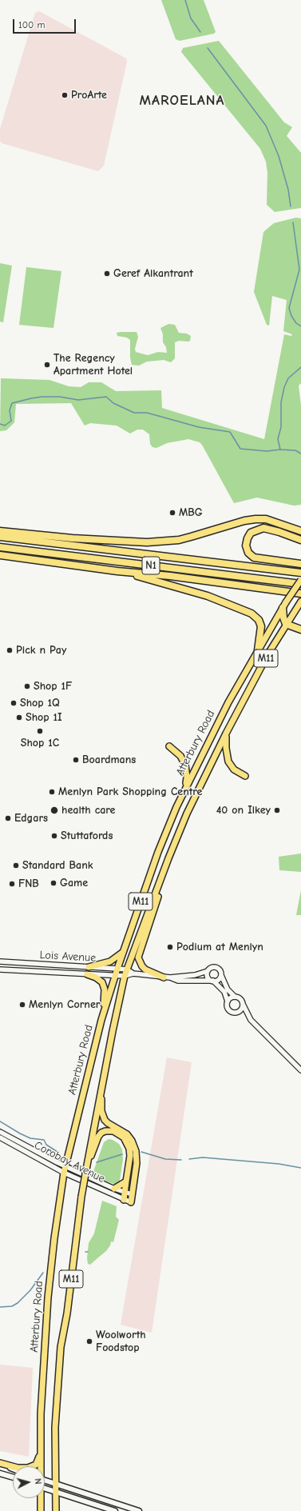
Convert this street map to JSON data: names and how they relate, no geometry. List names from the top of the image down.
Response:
{
  "streets": {
    "highway": ["N1"],
    "main road": ["M11", "Atterbury Road"],
    "street": ["Lois Avenue", "Corobay Avenue"]
  },
  "crossings": [
    ["Atterbury Road", "Lois Avenue"],
    ["Atterbury Road", "Corobay Avenue"]
  ],
  "districts": ["MAROELANA"],
  "places": [
    "ProArte",
    "Geref Alkantrant",
    "The Regency Apartment Hotel",
    "MBG",
    "Pick n Pay",
    "Shop 1F",
    "Shop 1Q",
    "Shop 1I",
    "Shop 1C",
    "Boardmans",
    "Menlyn Park Shopping Centre",
    "health care",
    "40 on Ilkey",
    "Edgars",
    "Stuttafords",
    "Standard Bank",
    "Game",
    "FNB",
    "Podium at Menlyn",
    "Menlyn Corner",
    "Woolworth Foodstop"
  ],
  "scale_bar": "100 m",
  "north": "right"
}
